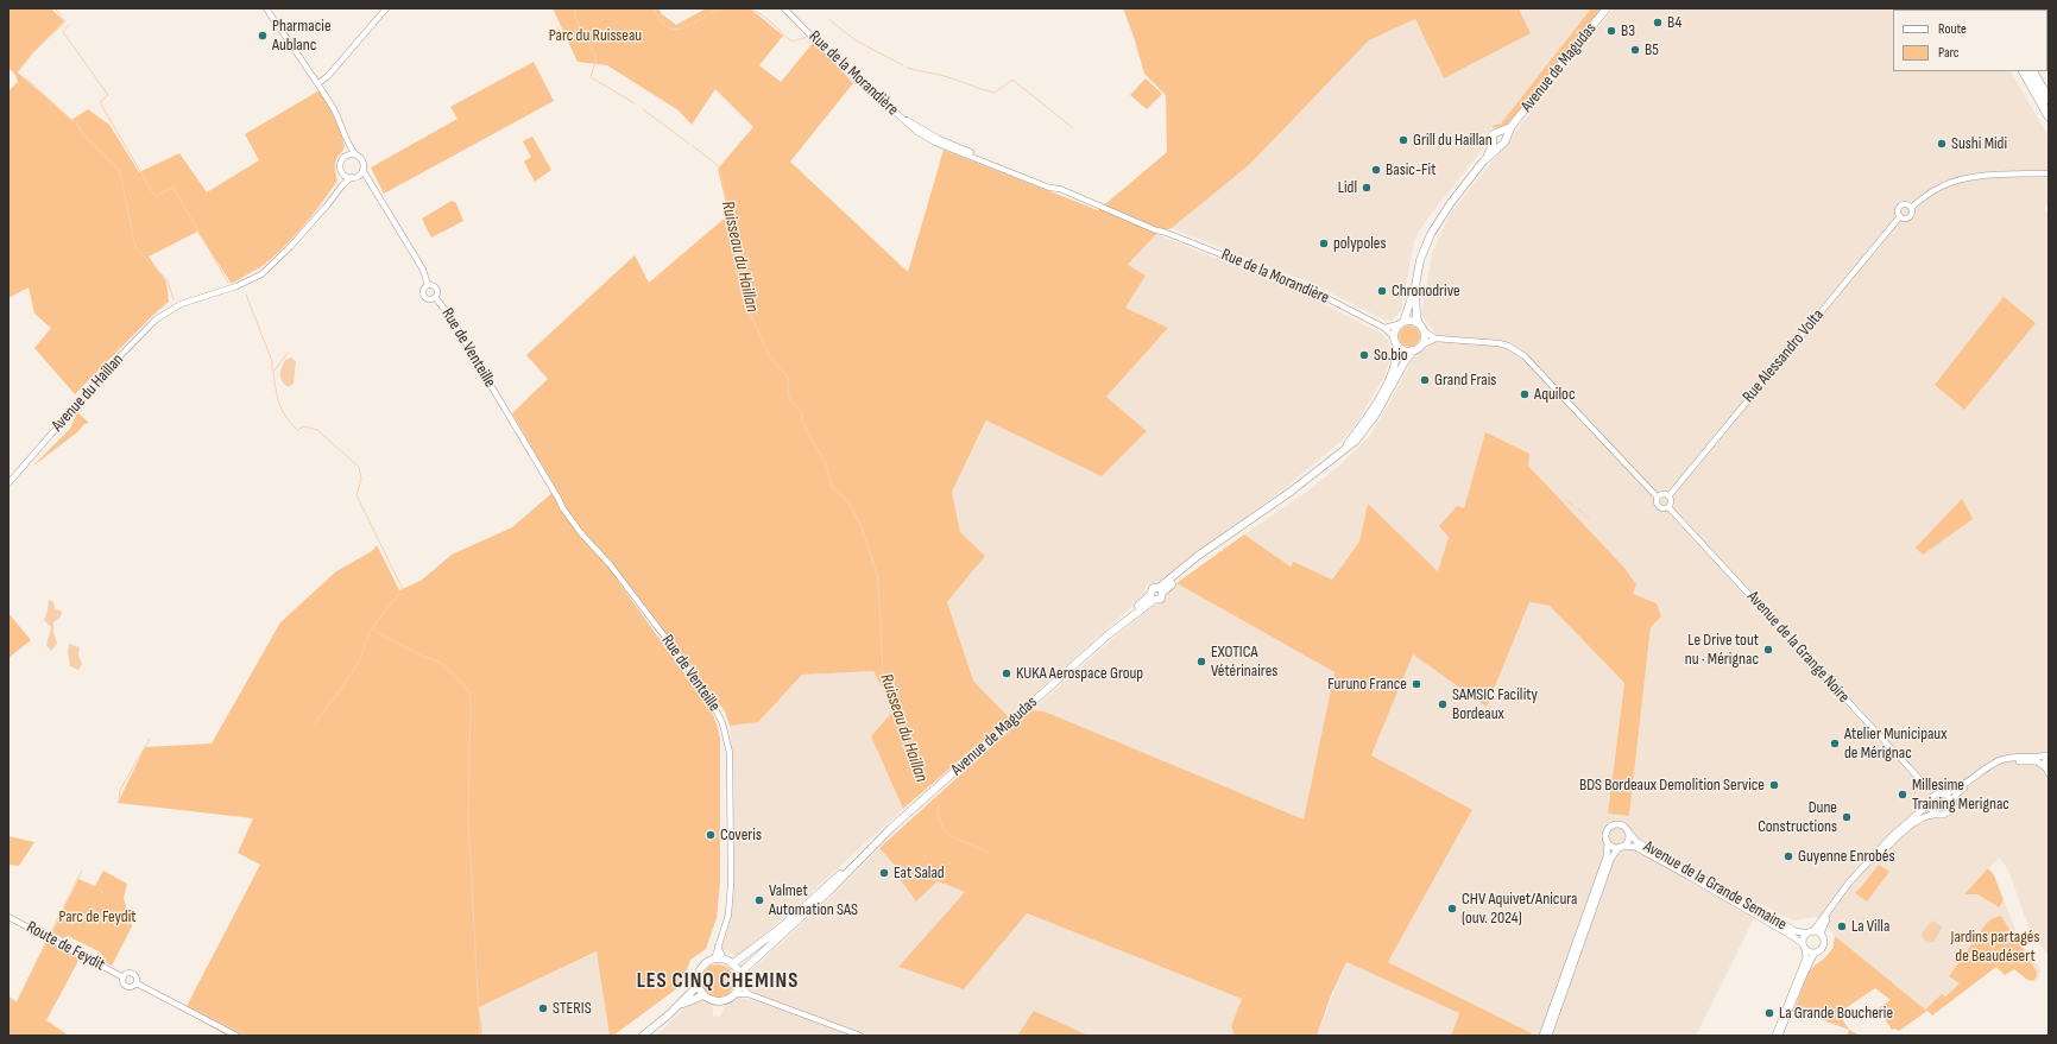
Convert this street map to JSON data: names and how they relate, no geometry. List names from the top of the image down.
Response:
{
  "streets": {
    "main road": ["Avenue de Magudas", "Avenue de la Grande Semaine"],
    "street": [
      "Rue de la Morandière",
      "Rue de Venteille",
      "Rue Alessandro Volta",
      "Avenue du Haillan",
      "Avenue de la Grange Noire",
      "Route de Feydit"
    ]
  },
  "crossings": [
    ["Avenue de Magudas", "Rue de Venteille"],
    ["Rue Alessandro Volta", "Avenue de la Grange Noire"]
  ],
  "districts": ["LES CINQ CHEMINS"],
  "water": ["Ruisseau du Haillan"],
  "parks": ["Parc du Ruisseau", "Parc de Feydit", "Jardins partagés de Beaudésert"],
  "places": [
    "B4",
    "B3",
    "Pharmacie Aublanc",
    "B5",
    "Grill du Haillan",
    "Sushi Midi",
    "Basic-Fit",
    "Lidl",
    "polypoles",
    "Chronodrive",
    "So.bio",
    "Grand Frais",
    "Aquiloc",
    "Le Drive tout nu · Mérignac",
    "EXOTICA Vétérinaires",
    "KUKA Aerospace Group",
    "Furuno France",
    "SAMSIC Facility Bordeaux",
    "Atelier Municipaux de Mérignac",
    "BDS Bordeaux Demolition Service",
    "Millesime Training Merignac",
    "Dune Constructions",
    "Coveris",
    "Guyenne Enrobés",
    "Eat Salad",
    "Valmet Automation SAS",
    "CHV Aquivet/Anicura (ouv. 2024)",
    "La Villa",
    "STERIS",
    "La Grande Boucherie"
  ],
  "legend": ["Route", "Parc"]
}
